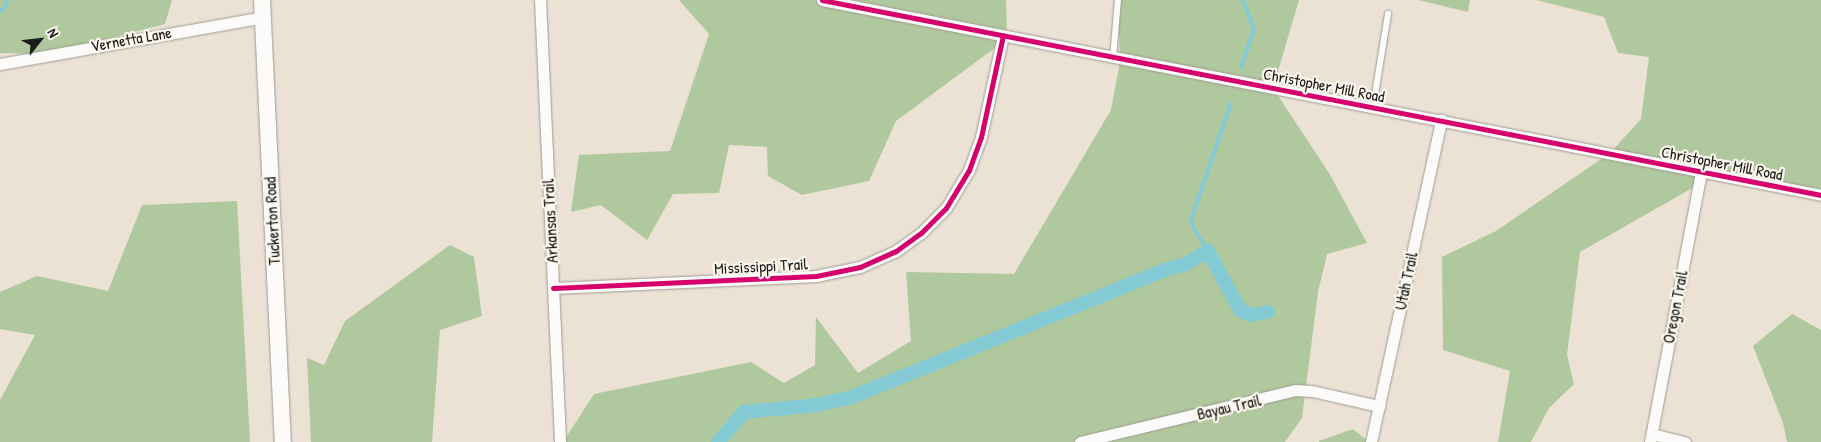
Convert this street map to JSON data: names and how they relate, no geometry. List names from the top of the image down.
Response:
{
  "streets": {
    "main road": ["Tuckerton Road"],
    "street": [
      "Vernetta Lane",
      "Christopher Mill Road",
      "Arkansas Trail",
      "Mississippi Trail",
      "Utah Trail",
      "Oregon Trail",
      "Bayau Trail"
    ]
  },
  "crossings": [
    ["Vernetta Lane", "Tuckerton Road"],
    ["Christopher Mill Road", "Mississippi Trail"],
    ["Christopher Mill Road", "Utah Trail"],
    ["Christopher Mill Road", "Oregon Trail"],
    ["Arkansas Trail", "Mississippi Trail"],
    ["Utah Trail", "Bayau Trail"]
  ],
  "north": "top right"
}
